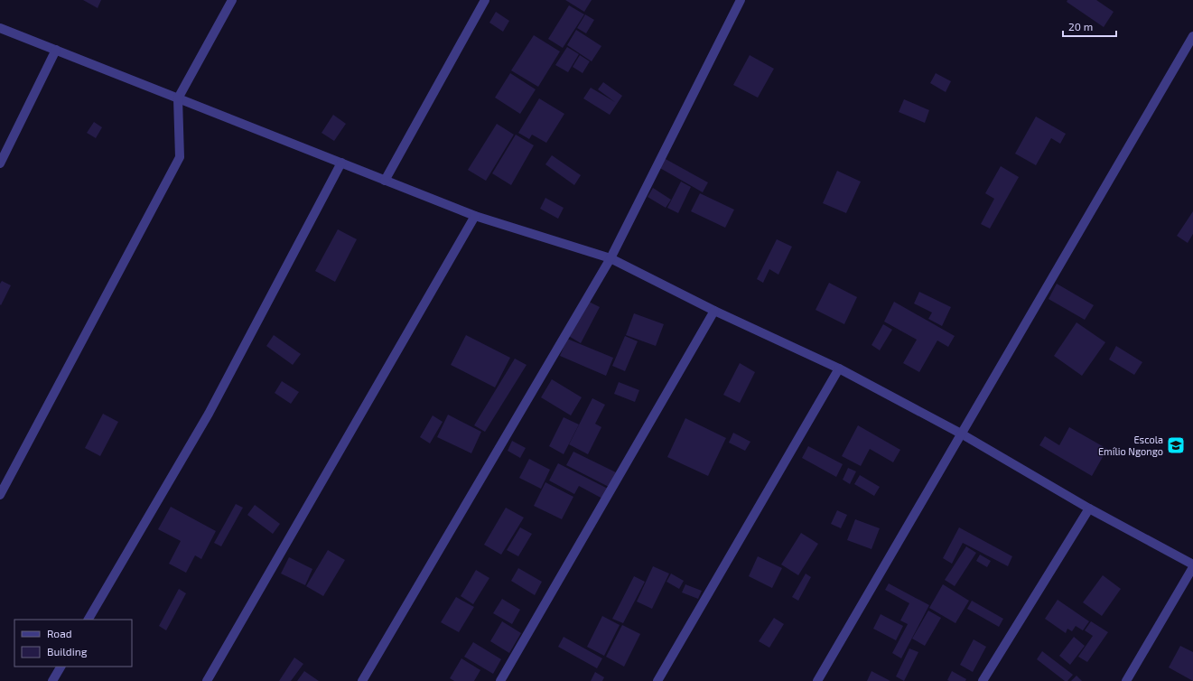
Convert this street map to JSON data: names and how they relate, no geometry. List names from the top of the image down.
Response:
{
  "places": {
    "school or university": ["Escola Emílio Ngongo"]
  },
  "legend": ["Road", "Building"],
  "scale_bar": "20 m"
}
